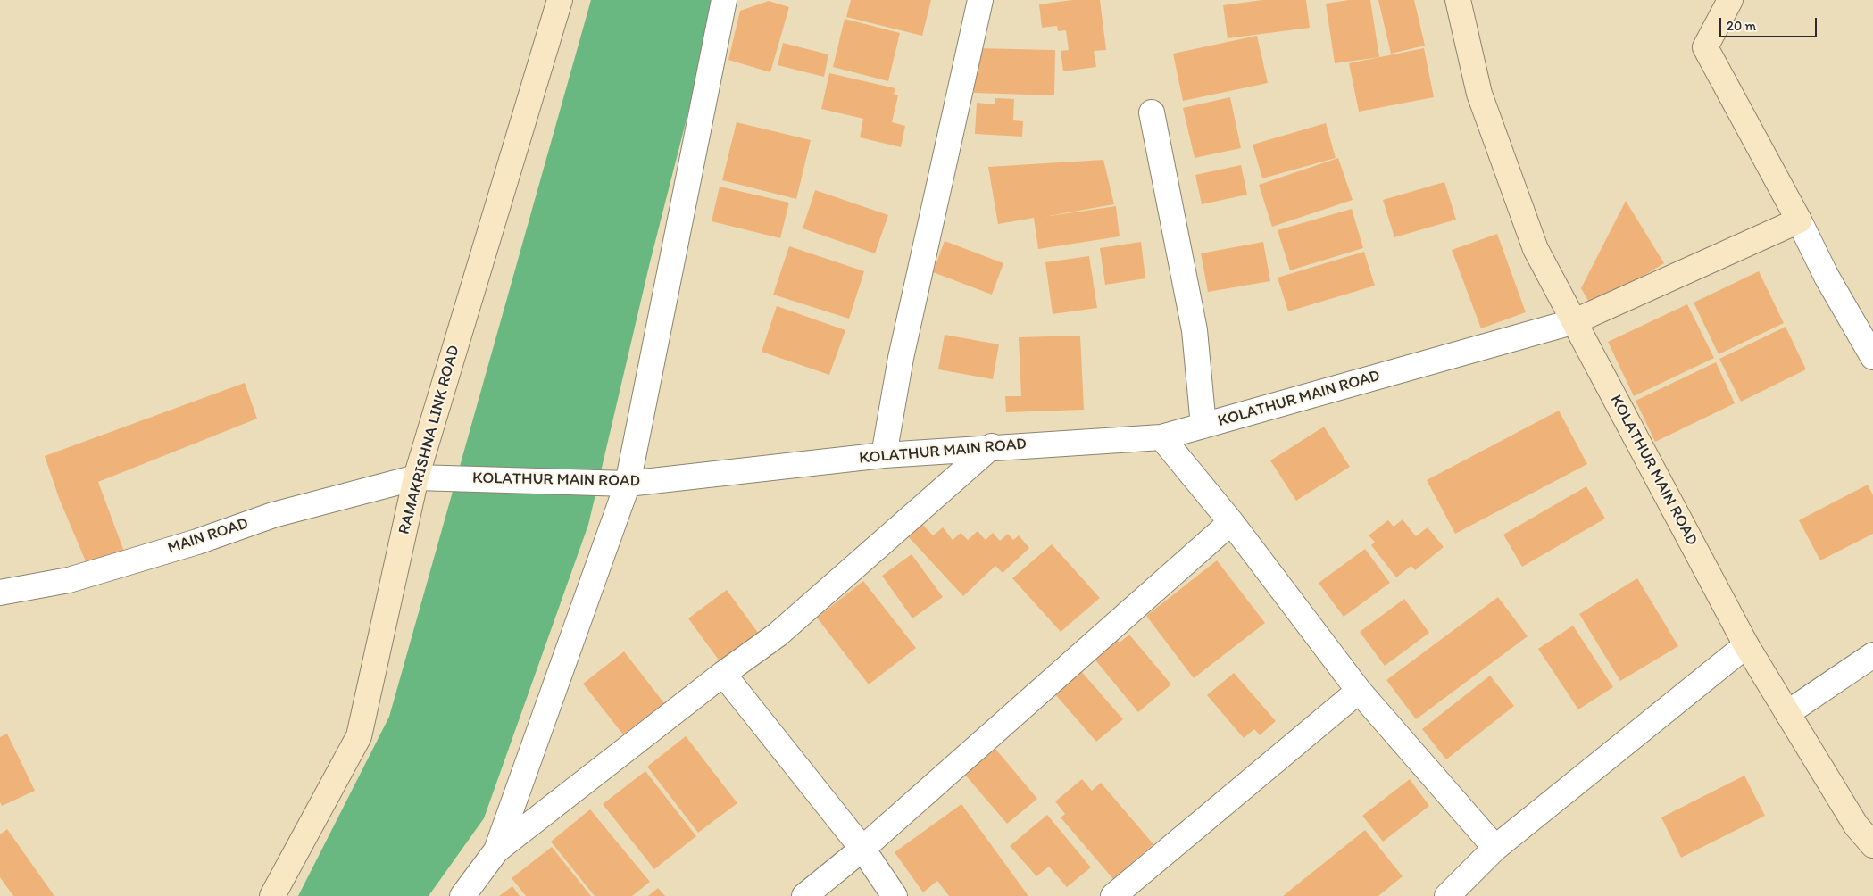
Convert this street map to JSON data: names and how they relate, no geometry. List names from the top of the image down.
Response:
{
  "streets": {
    "street": ["KOLATHUR MAIN ROAD", "RAMAKRISHNA LINK ROAD", "MAIN ROAD"]
  },
  "crossings": [
    ["KOLATHUR MAIN ROAD", "RAMAKRISHNA LINK ROAD"],
    ["KOLATHUR MAIN ROAD", "MAIN ROAD"],
    ["RAMAKRISHNA LINK ROAD", "MAIN ROAD"]
  ],
  "scale_bar": "20 m"
}
